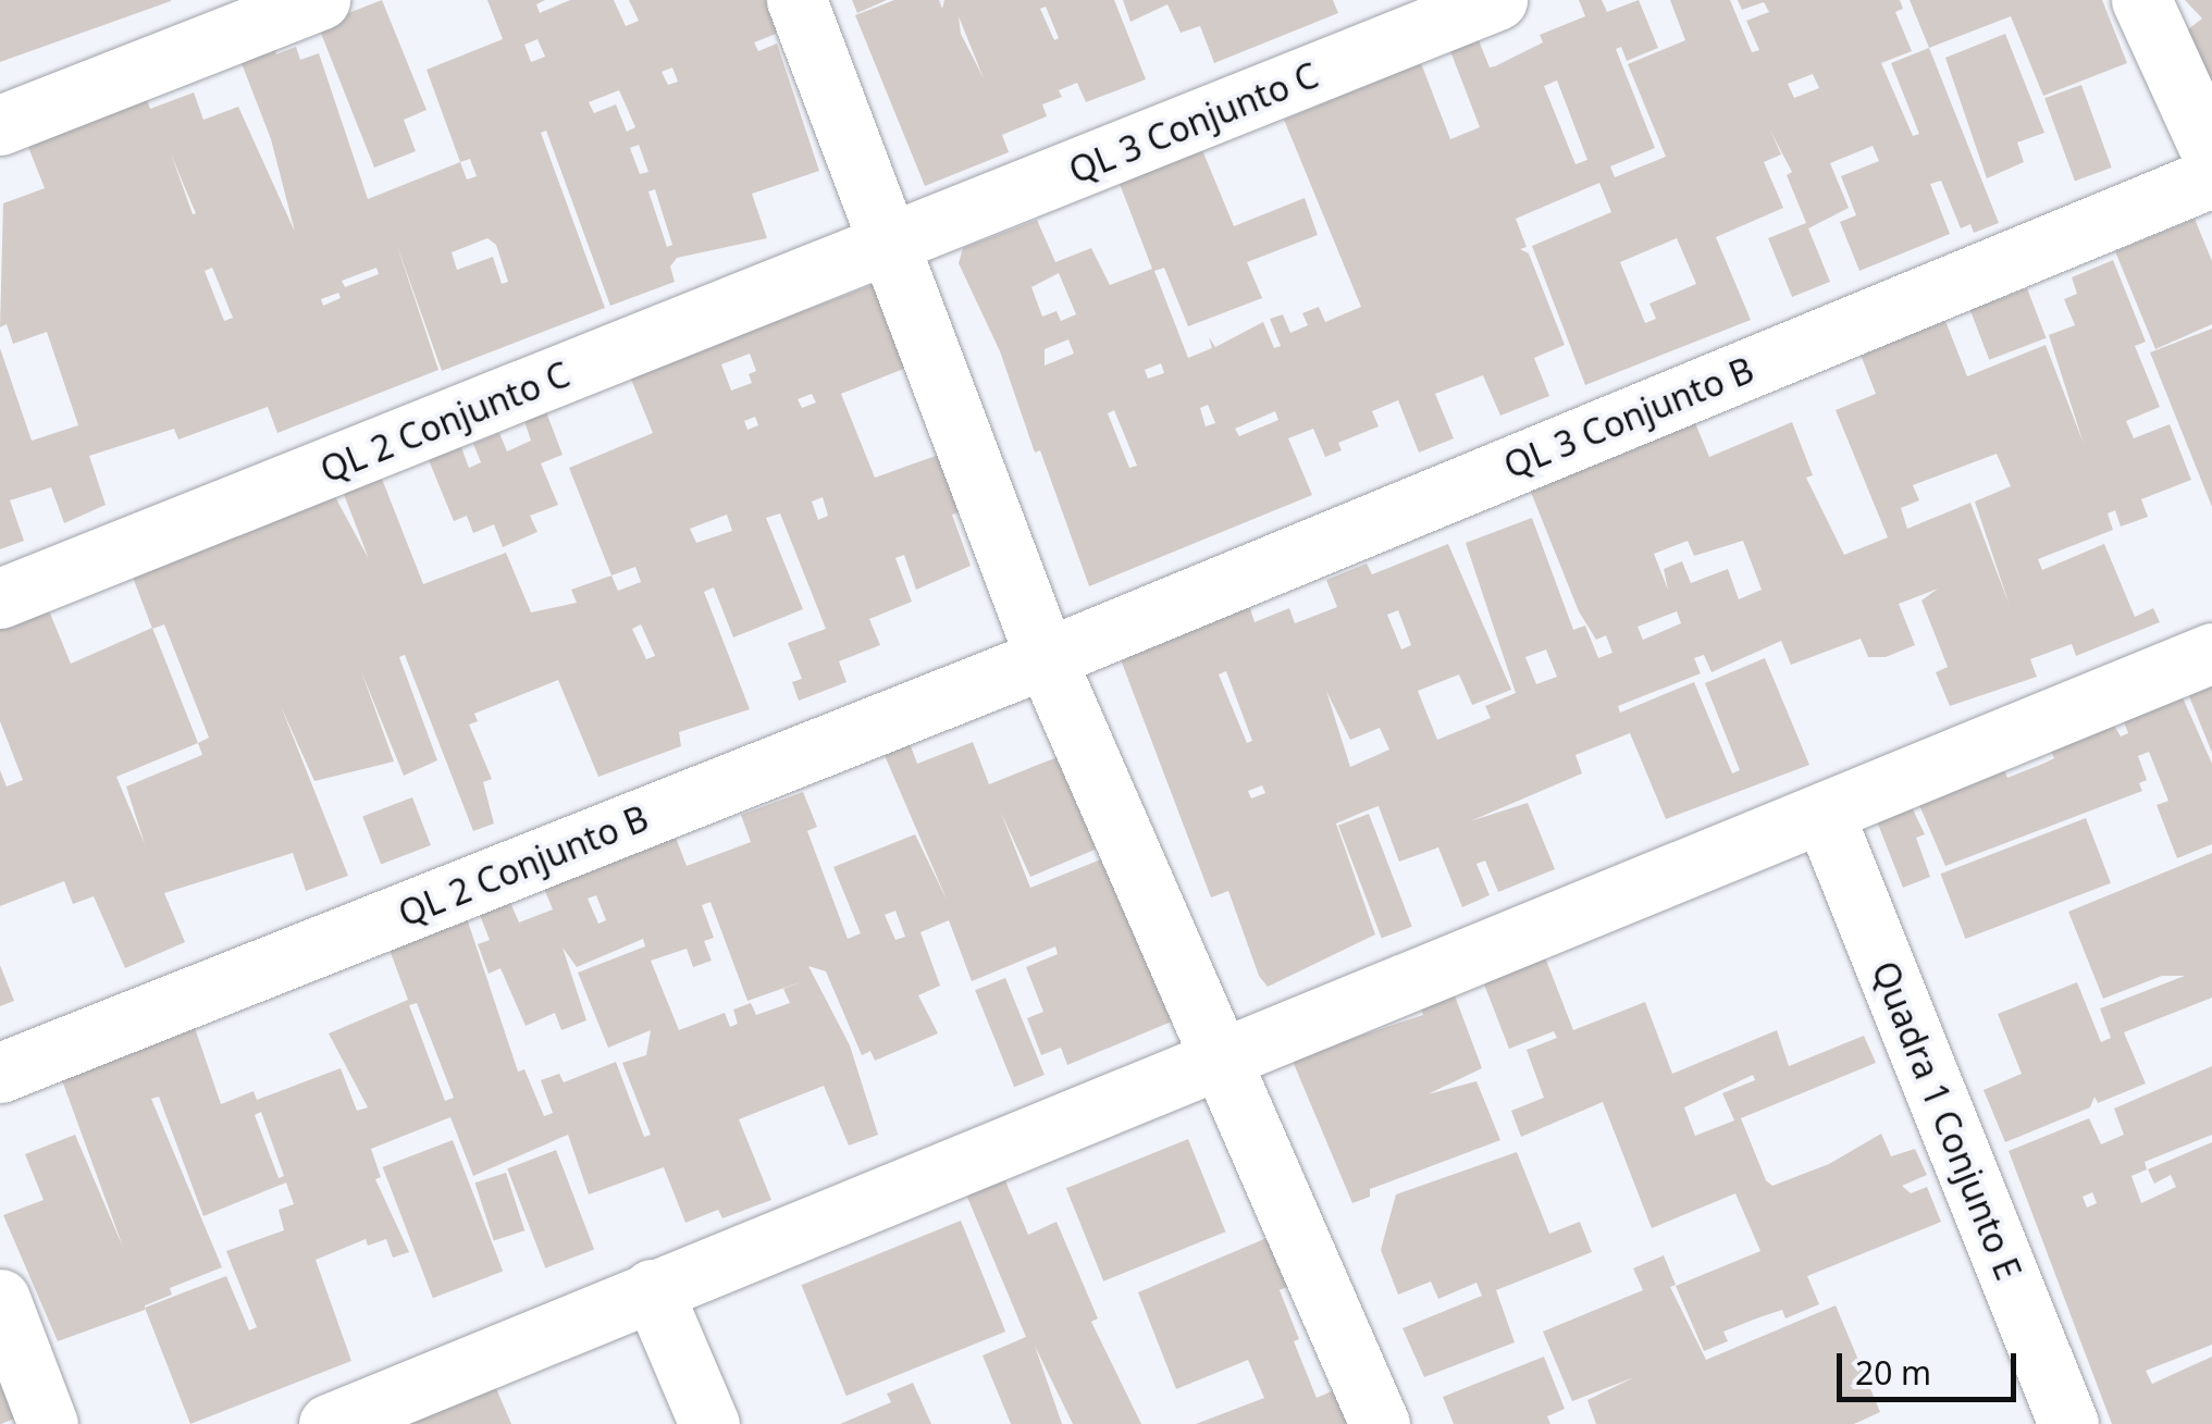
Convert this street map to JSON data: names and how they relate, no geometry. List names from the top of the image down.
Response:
{
  "streets": {
    "street": [
      "QL 3 Conjunto C",
      "QL 3 Conjunto B",
      "QL 2 Conjunto C",
      "QL 2 Conjunto B",
      "Quadra 1 Conjunto E"
    ]
  },
  "crossings": [
    ["QL 3 Conjunto C", "QL 2 Conjunto C"],
    ["QL 3 Conjunto B", "QL 2 Conjunto B"]
  ],
  "scale_bar": "20 m"
}
